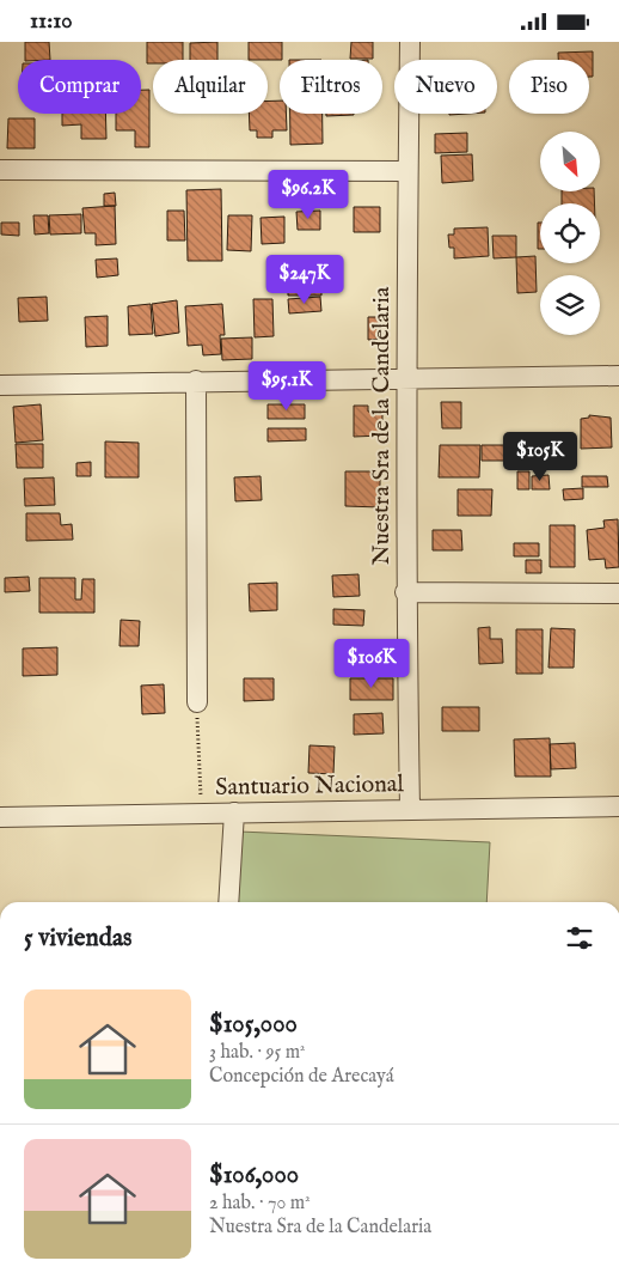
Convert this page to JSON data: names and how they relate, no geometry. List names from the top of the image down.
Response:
{
  "streets": {
    "street": ["Nuestra Sra de la Candelaria", "Santuario Nacional"]
  },
  "crossings": [
    ["Nuestra Sra de la Candelaria", "Santuario Nacional"]
  ],
  "north": "bottom right",
  "page": {
    "status": "11:10",
    "chip": [
      "Comprar",
      "Alquilar",
      "Filtros",
      "Nuevo",
      "Piso"
    ],
    "price": [
      "$96.2K",
      "$247K",
      "$95.1K",
      "$105K",
      "$106K"
    ],
    "heading": "5 viviendas",
    "list": [
      {
        "name": "$105,000",
        "note": "3 hab. · 95 m² · Concepción de Arecayá"
      },
      {
        "name": "$106,000",
        "note": "2 hab. · 70 m² · Nuestra Sra de la Candelaria"
      }
    ]
  }
}
